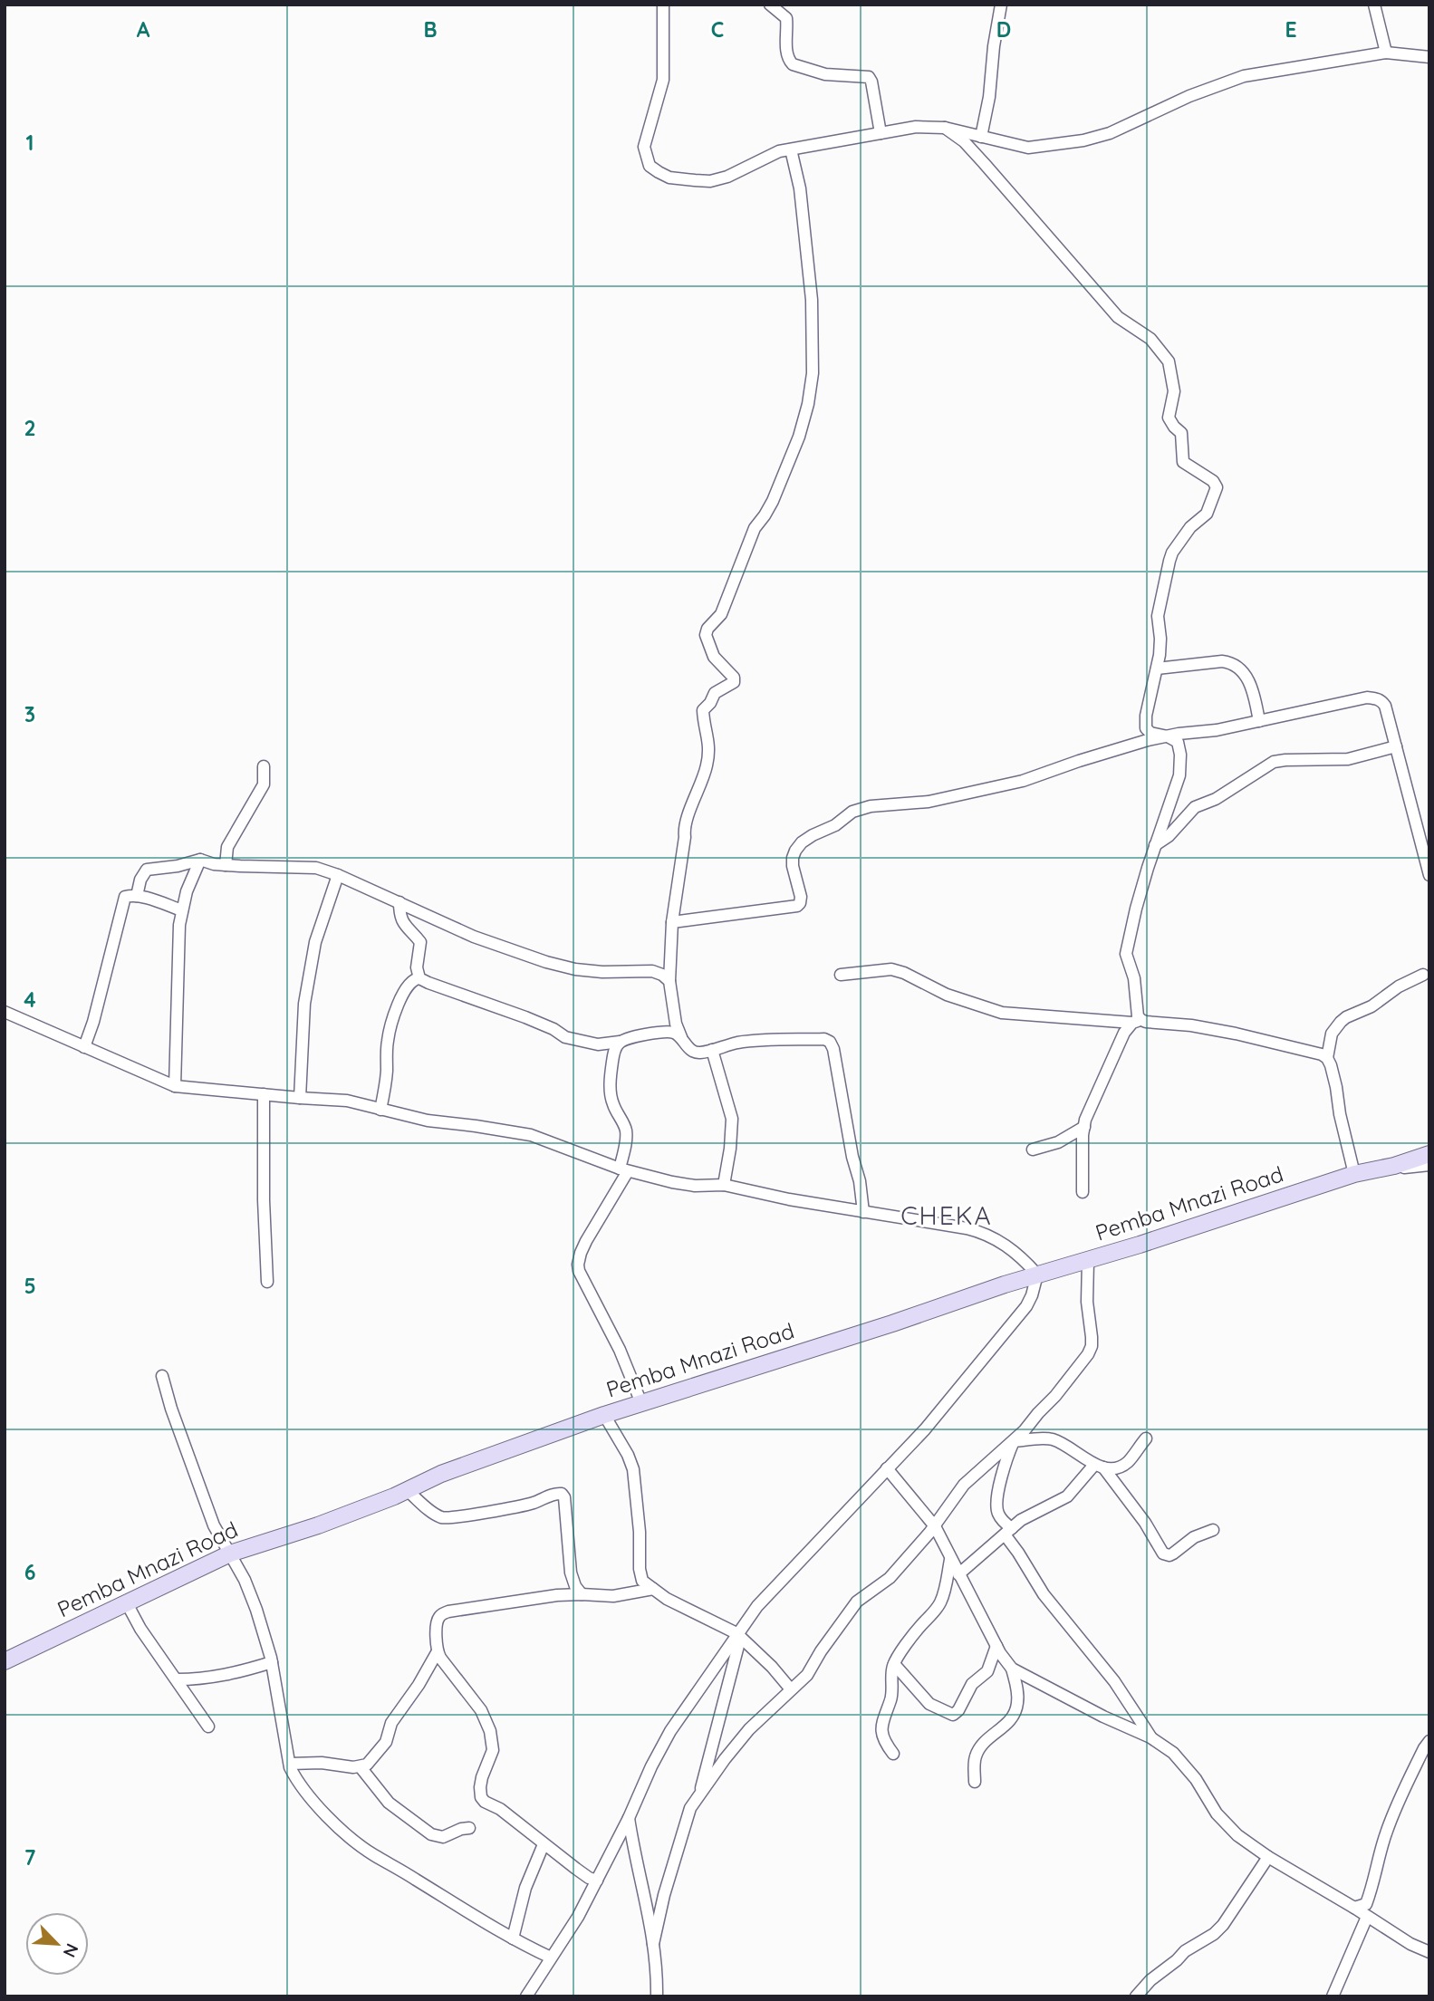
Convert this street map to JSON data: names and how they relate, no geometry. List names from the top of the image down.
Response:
{
  "streets": {
    "main road": ["Pemba Mnazi Road"]
  },
  "districts": ["CHEKA"],
  "north": "bottom right",
  "grid": {
    "columns": [
      "A",
      "B",
      "C",
      "D",
      "E"
    ],
    "rows": [
      "1",
      "2",
      "3",
      "4",
      "5",
      "6",
      "7"
    ]
  }
}
